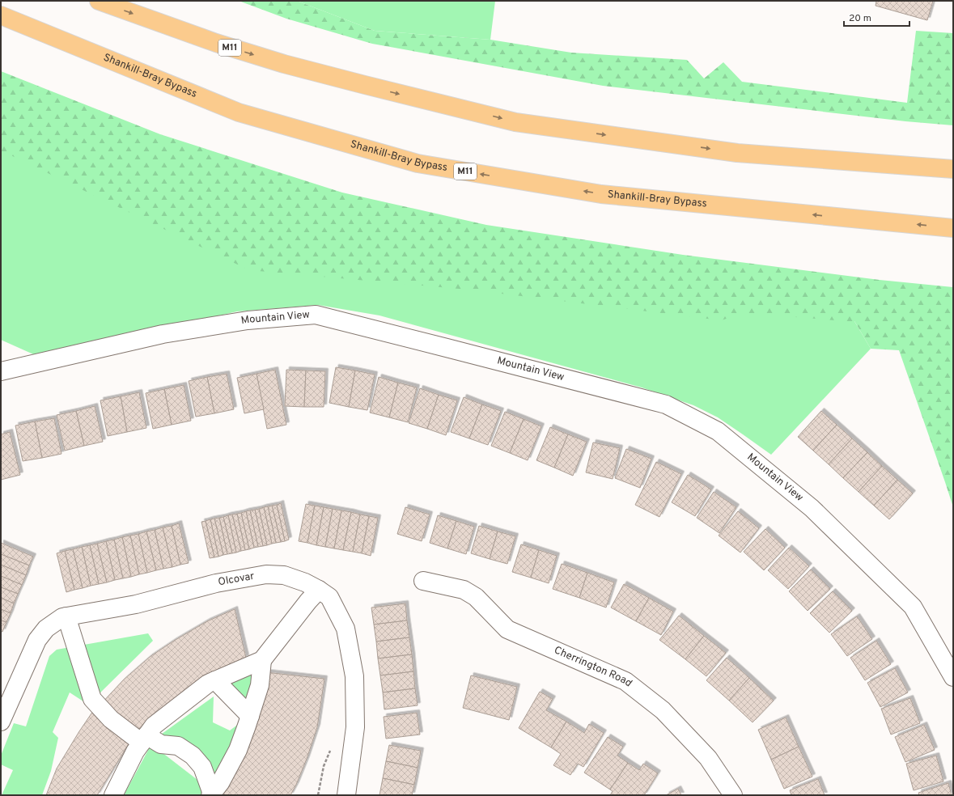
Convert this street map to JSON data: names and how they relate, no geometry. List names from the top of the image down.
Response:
{
  "streets": {
    "highway": ["M11", "Shankill-Bray Bypass"],
    "street": ["Mountain View", "Olcovar", "Cherrington Road"]
  },
  "scale_bar": "20 m"
}
